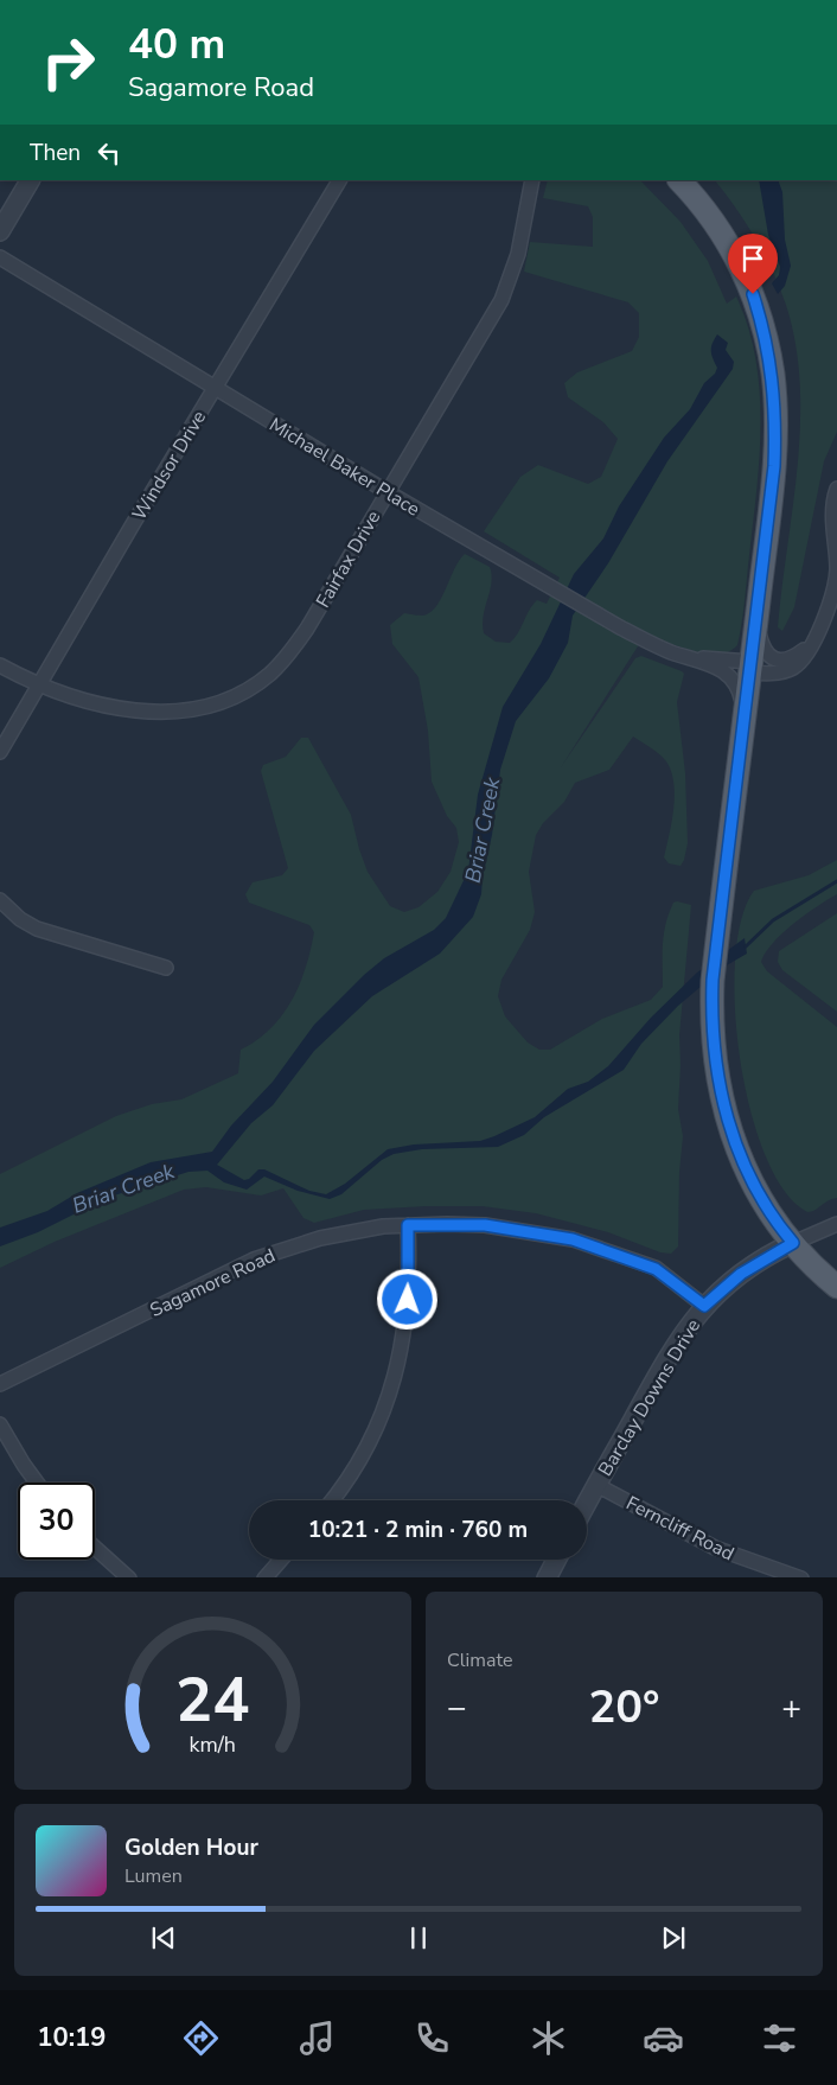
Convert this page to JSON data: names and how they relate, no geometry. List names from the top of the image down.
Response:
{
  "streets": {
    "street": [
      "Windsor Drive",
      "Michael Baker Place",
      "Fairfax Drive",
      "Sagamore Road",
      "Barclay Downs Drive",
      "Ferncliff Road"
    ]
  },
  "crossings": [
    ["Windsor Drive", "Michael Baker Place"],
    ["Windsor Drive", "Fairfax Drive"],
    ["Michael Baker Place", "Fairfax Drive"],
    ["Sagamore Road", "Barclay Downs Drive"],
    ["Barclay Downs Drive", "Ferncliff Road"]
  ],
  "water": ["Briar Creek"],
  "page": {
    "turn": ["40 m", "Sagamore Road"],
    "then": "Then",
    "limit": "30",
    "trip": "10:21 · 2 min · 760 m",
    "tile": "Climate",
    "heat": ["−", "20°", "+"],
    "song": ["Golden Hour", "Lumen"],
    "tabs": "10:19",
    "gauge": ["24", "km/h"]
  }
}
